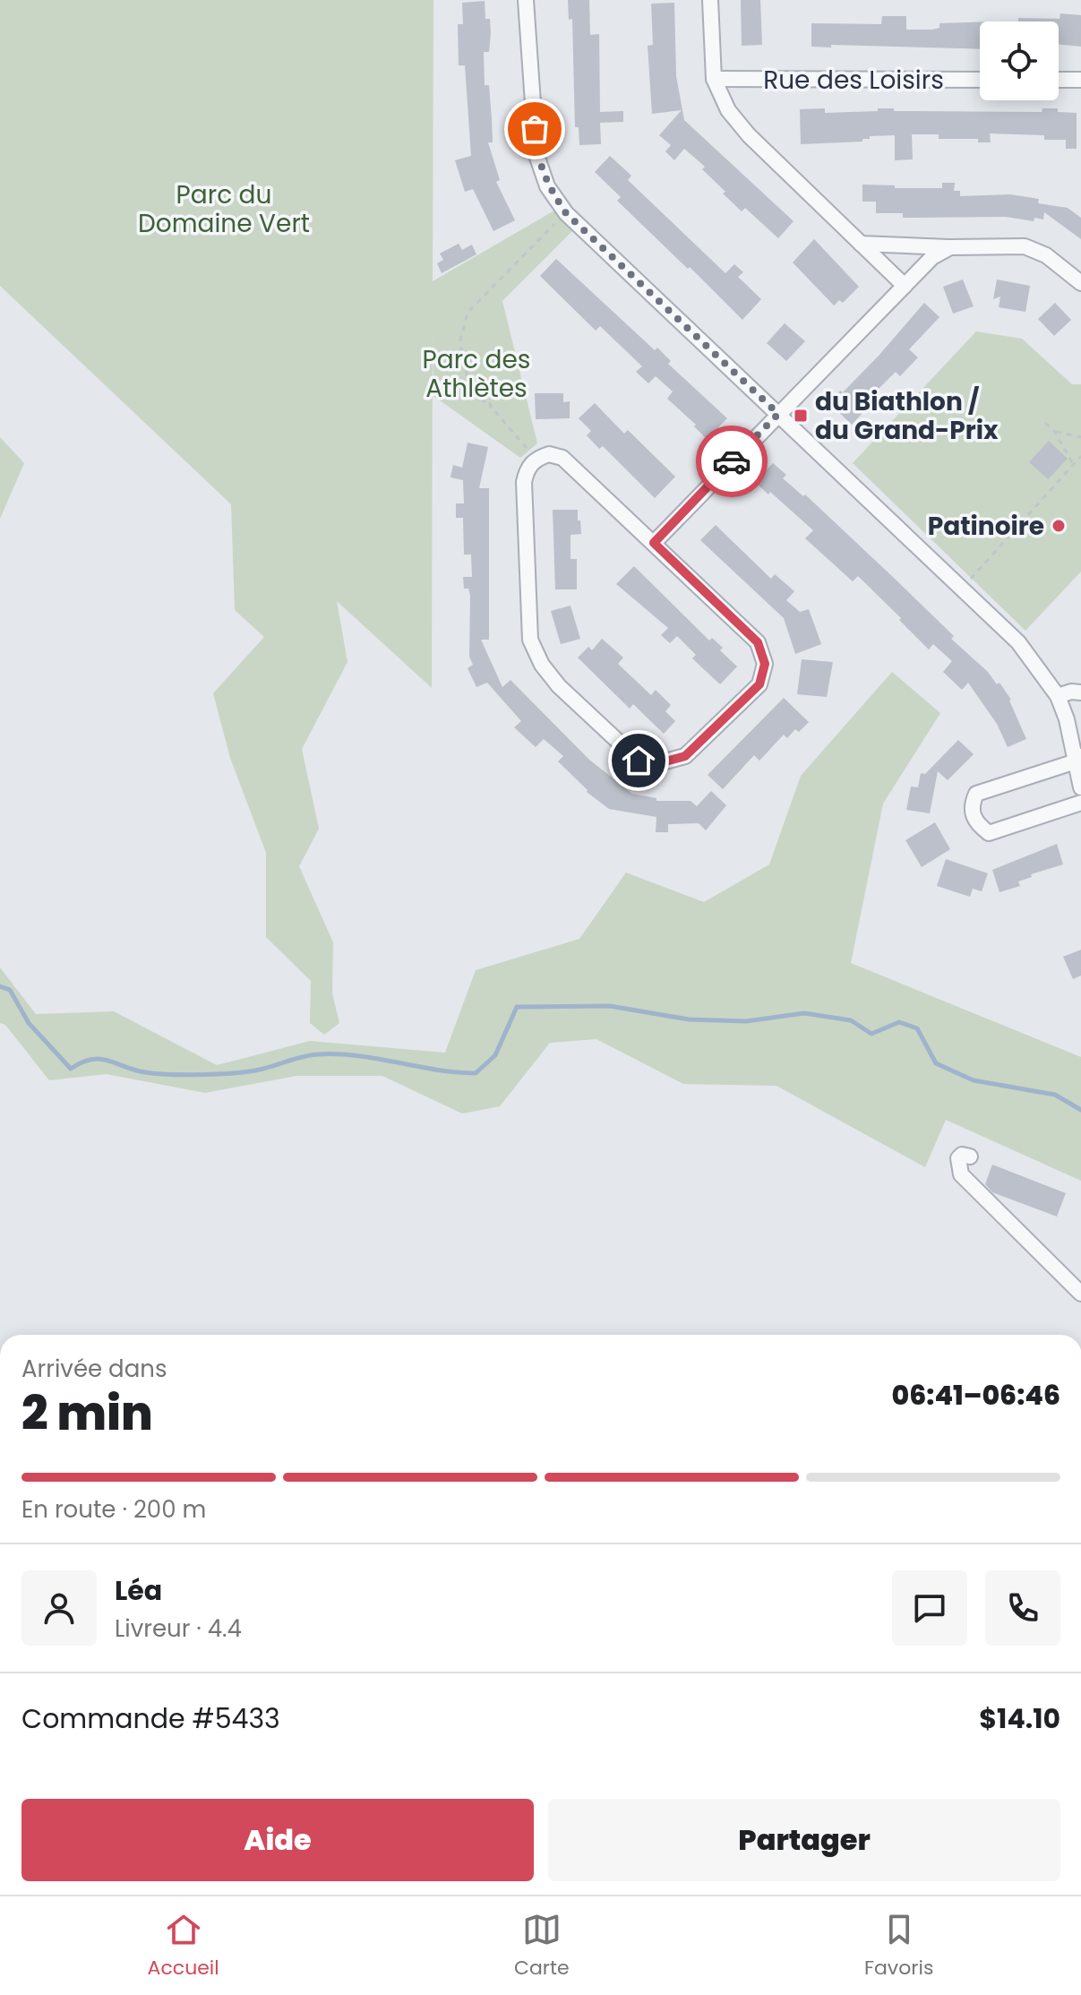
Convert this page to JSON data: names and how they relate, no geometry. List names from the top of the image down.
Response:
{
  "streets": {
    "street": ["Rue des Loisirs"]
  },
  "parks": ["Parc du Domaine Vert", "Parc des Athlètes"],
  "places": {
    "transit": ["du Biathlon / du Grand-Prix"],
    "other": ["Patinoire"]
  },
  "page": {
    "heading": ["2 min", "Arrivée dans", "06:41–06:46"],
    "panel": [
      "Léa",
      "Livreur · 4.4",
      "Commande #5433",
      "$14.10"
    ],
    "bar": "En route · 200 m",
    "buttons": ["Aide", "Partager"],
    "tabs": ["Accueil", "Carte", "Favoris"]
  }
}
